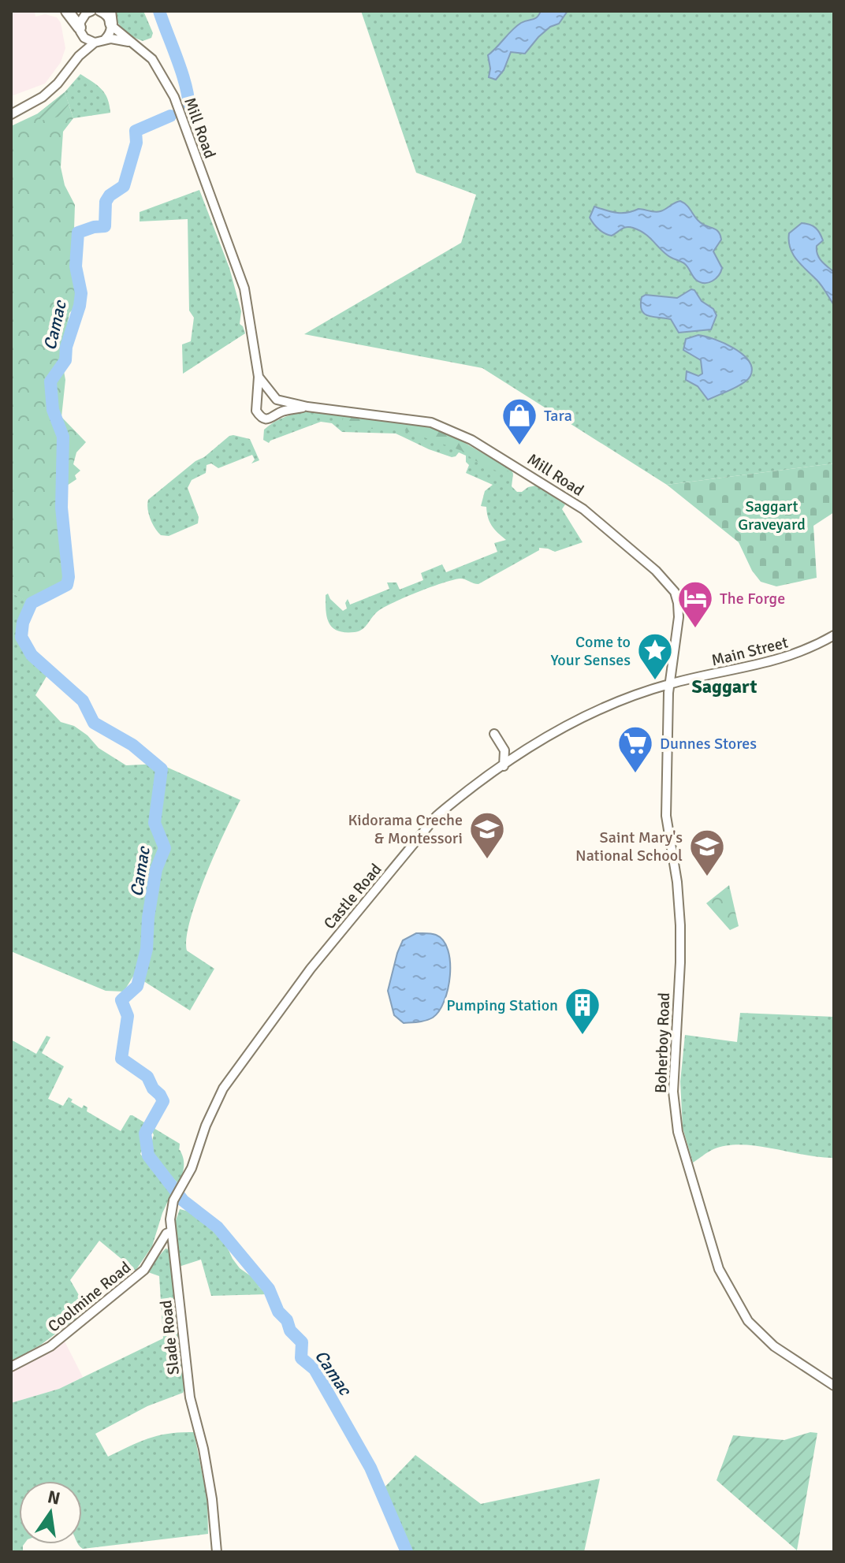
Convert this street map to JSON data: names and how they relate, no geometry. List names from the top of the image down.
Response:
{
  "streets": {
    "street": [
      "Mill Road",
      "Main Street",
      "Castle Road",
      "Boherboy Road",
      "Coolmine Road",
      "Slade Road"
    ]
  },
  "crossings": [
    ["Mill Road", "Main Street"],
    ["Mill Road", "Castle Road"],
    ["Mill Road", "Boherboy Road"],
    ["Main Street", "Castle Road"],
    ["Main Street", "Boherboy Road"],
    ["Castle Road", "Boherboy Road"],
    ["Castle Road", "Slade Road"],
    ["Coolmine Road", "Slade Road"]
  ],
  "districts": ["Saggart"],
  "water": ["Camac"],
  "parks": ["Saggart Graveyard"],
  "places": {
    "shop": ["Tara"],
    "hotel": ["The Forge"],
    "place": ["Come to Your Senses"],
    "supermarket": ["Dunnes Stores"],
    "school or university": ["Kidorama Creche & Montessori", "Saint Mary's National School"],
    "building": ["Pumping Station"]
  },
  "north": "top"
}
